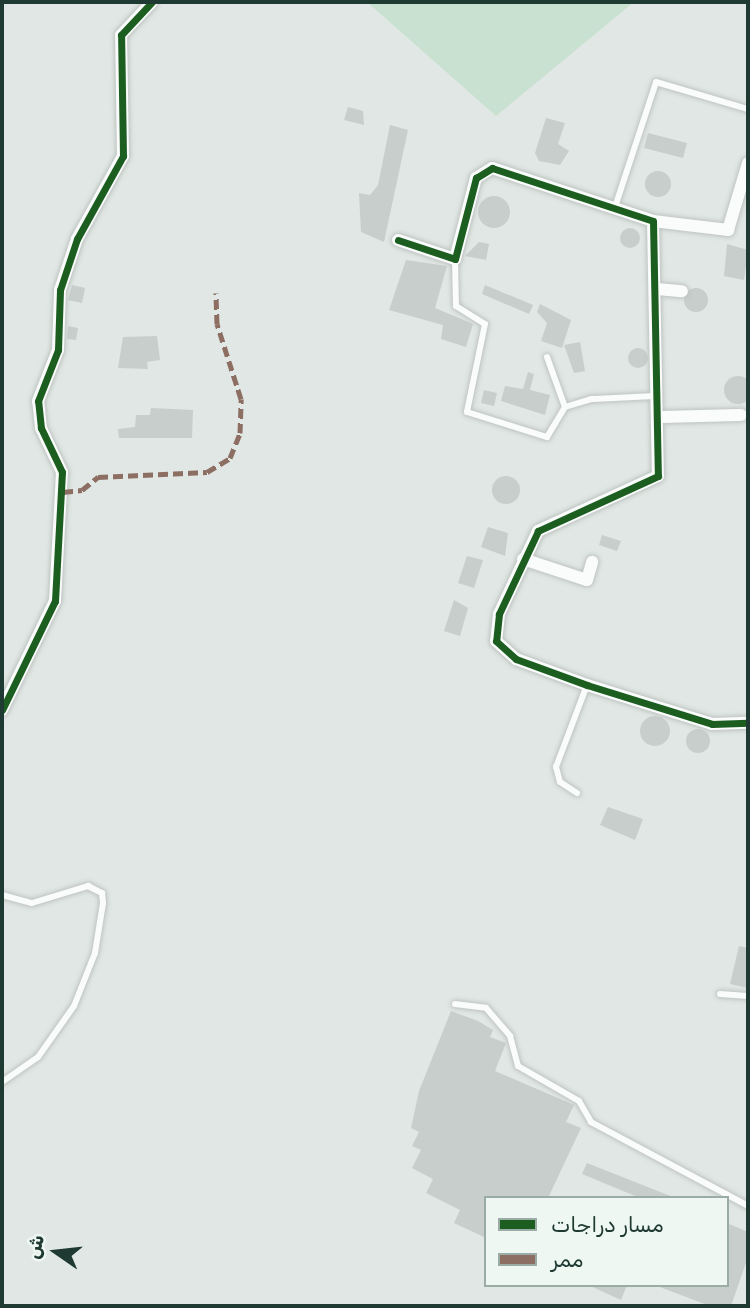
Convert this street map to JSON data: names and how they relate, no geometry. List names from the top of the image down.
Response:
{
  "legend": ["مسار دراجات", "ممر"],
  "north": "left"
}
